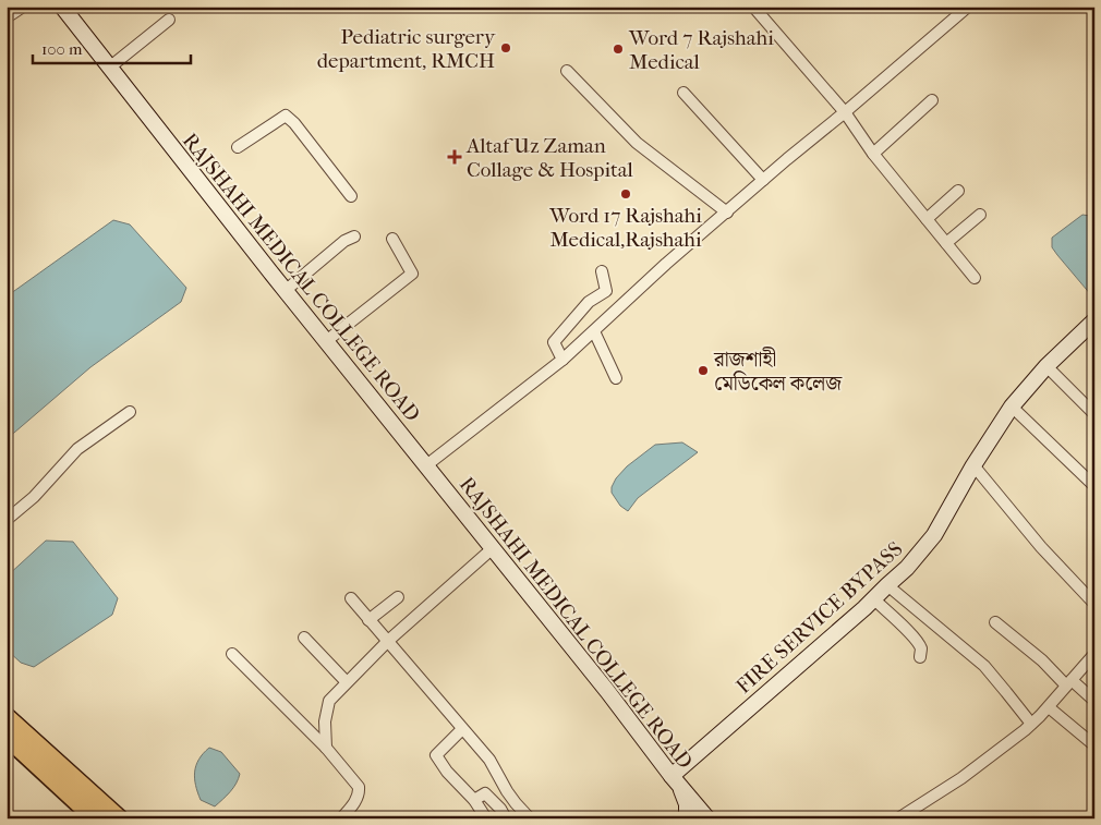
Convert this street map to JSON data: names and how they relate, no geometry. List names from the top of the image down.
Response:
{
  "streets": {
    "main road": ["RAJSHAHI MEDICAL COLLEGE ROAD", "FIRE SERVICE BYPASS"]
  },
  "crossings": [
    ["RAJSHAHI MEDICAL COLLEGE ROAD", "FIRE SERVICE BYPASS"]
  ],
  "places": {
    "other": [
      "Pediatric surgery department, RMCH",
      "Word 7 Rajshahi Medical",
      "Word 17 Rajshahi Medical,Rajshahi",
      "রাজশাহী মেডিকেল কলেজ"
    ],
    "health": ["Altaf Uz Zaman Collage & Hospital"]
  },
  "scale_bar": "100 m"
}
